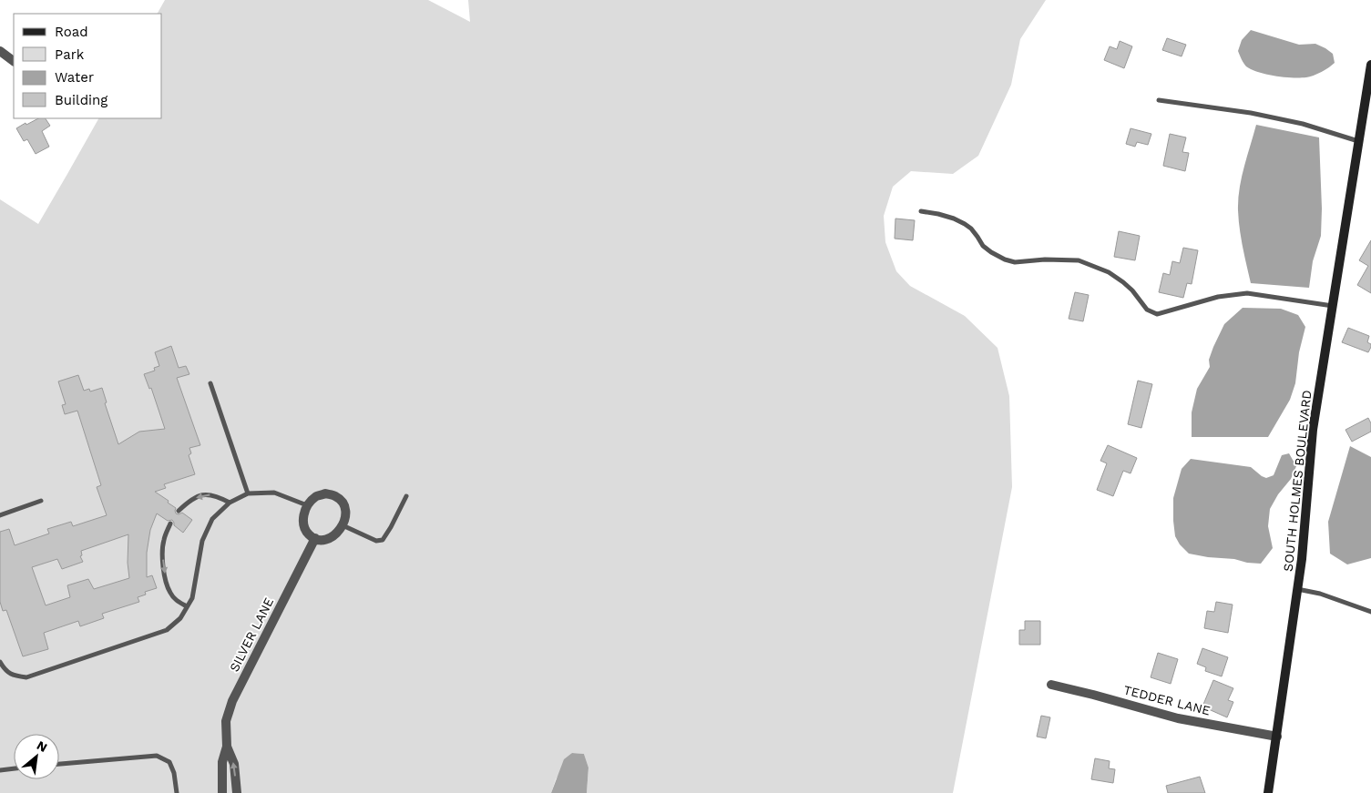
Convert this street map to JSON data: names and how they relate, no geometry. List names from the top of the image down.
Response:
{
  "streets": {
    "main road": ["SOUTH HOLMES BOULEVARD"],
    "street": ["SILVER LANE", "TEDDER LANE"]
  },
  "crossings": [
    ["SOUTH HOLMES BOULEVARD", "TEDDER LANE"]
  ],
  "legend": [
    "Road",
    "Park",
    "Water",
    "Building"
  ],
  "north": "top right"
}
